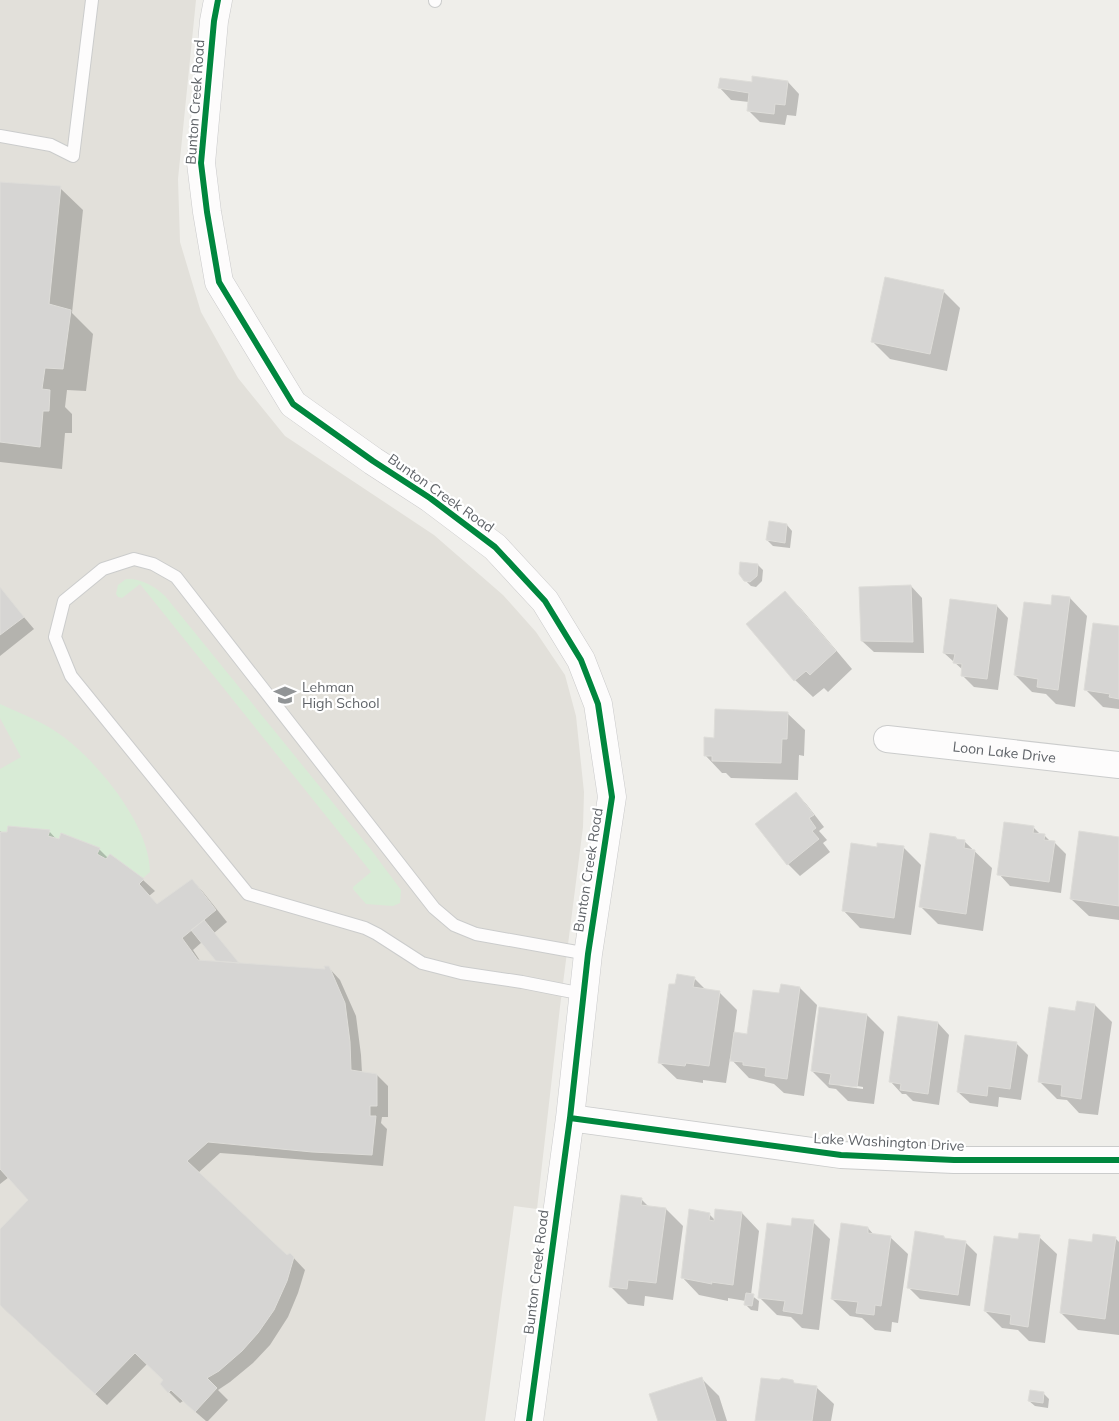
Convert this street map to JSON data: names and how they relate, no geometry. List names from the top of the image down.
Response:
{
  "streets": {
    "street": ["Bunton Creek Road", "Loon Lake Drive", "Lake Washington Drive"]
  },
  "crossings": [
    ["Bunton Creek Road", "Lake Washington Drive"]
  ],
  "places": {
    "school or university": ["Lehman High School"]
  }
}
